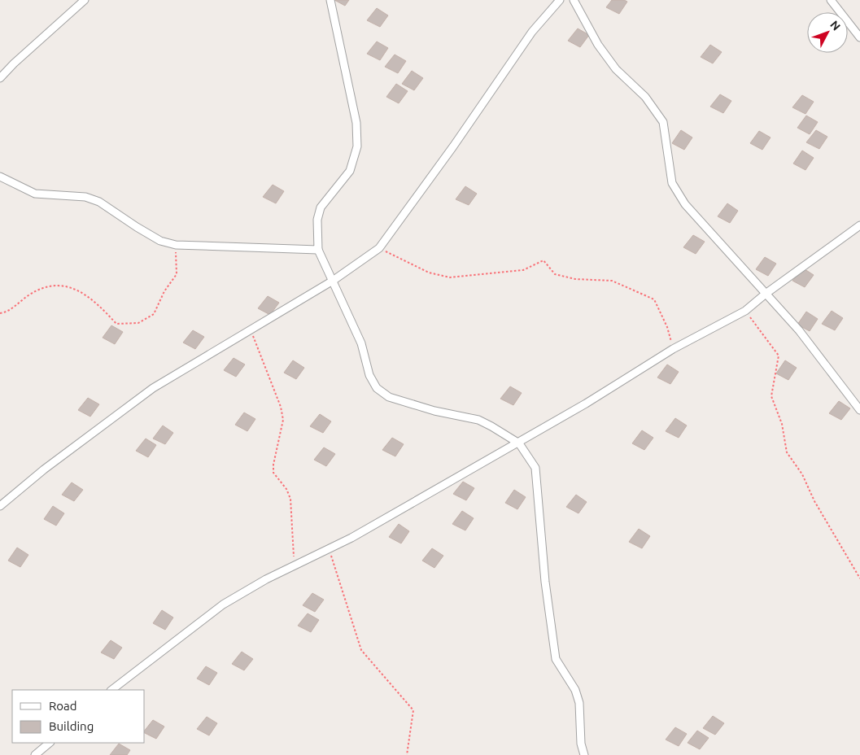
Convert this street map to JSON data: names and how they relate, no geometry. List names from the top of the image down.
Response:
{
  "legend": ["Road", "Building"],
  "north": "top right"
}
